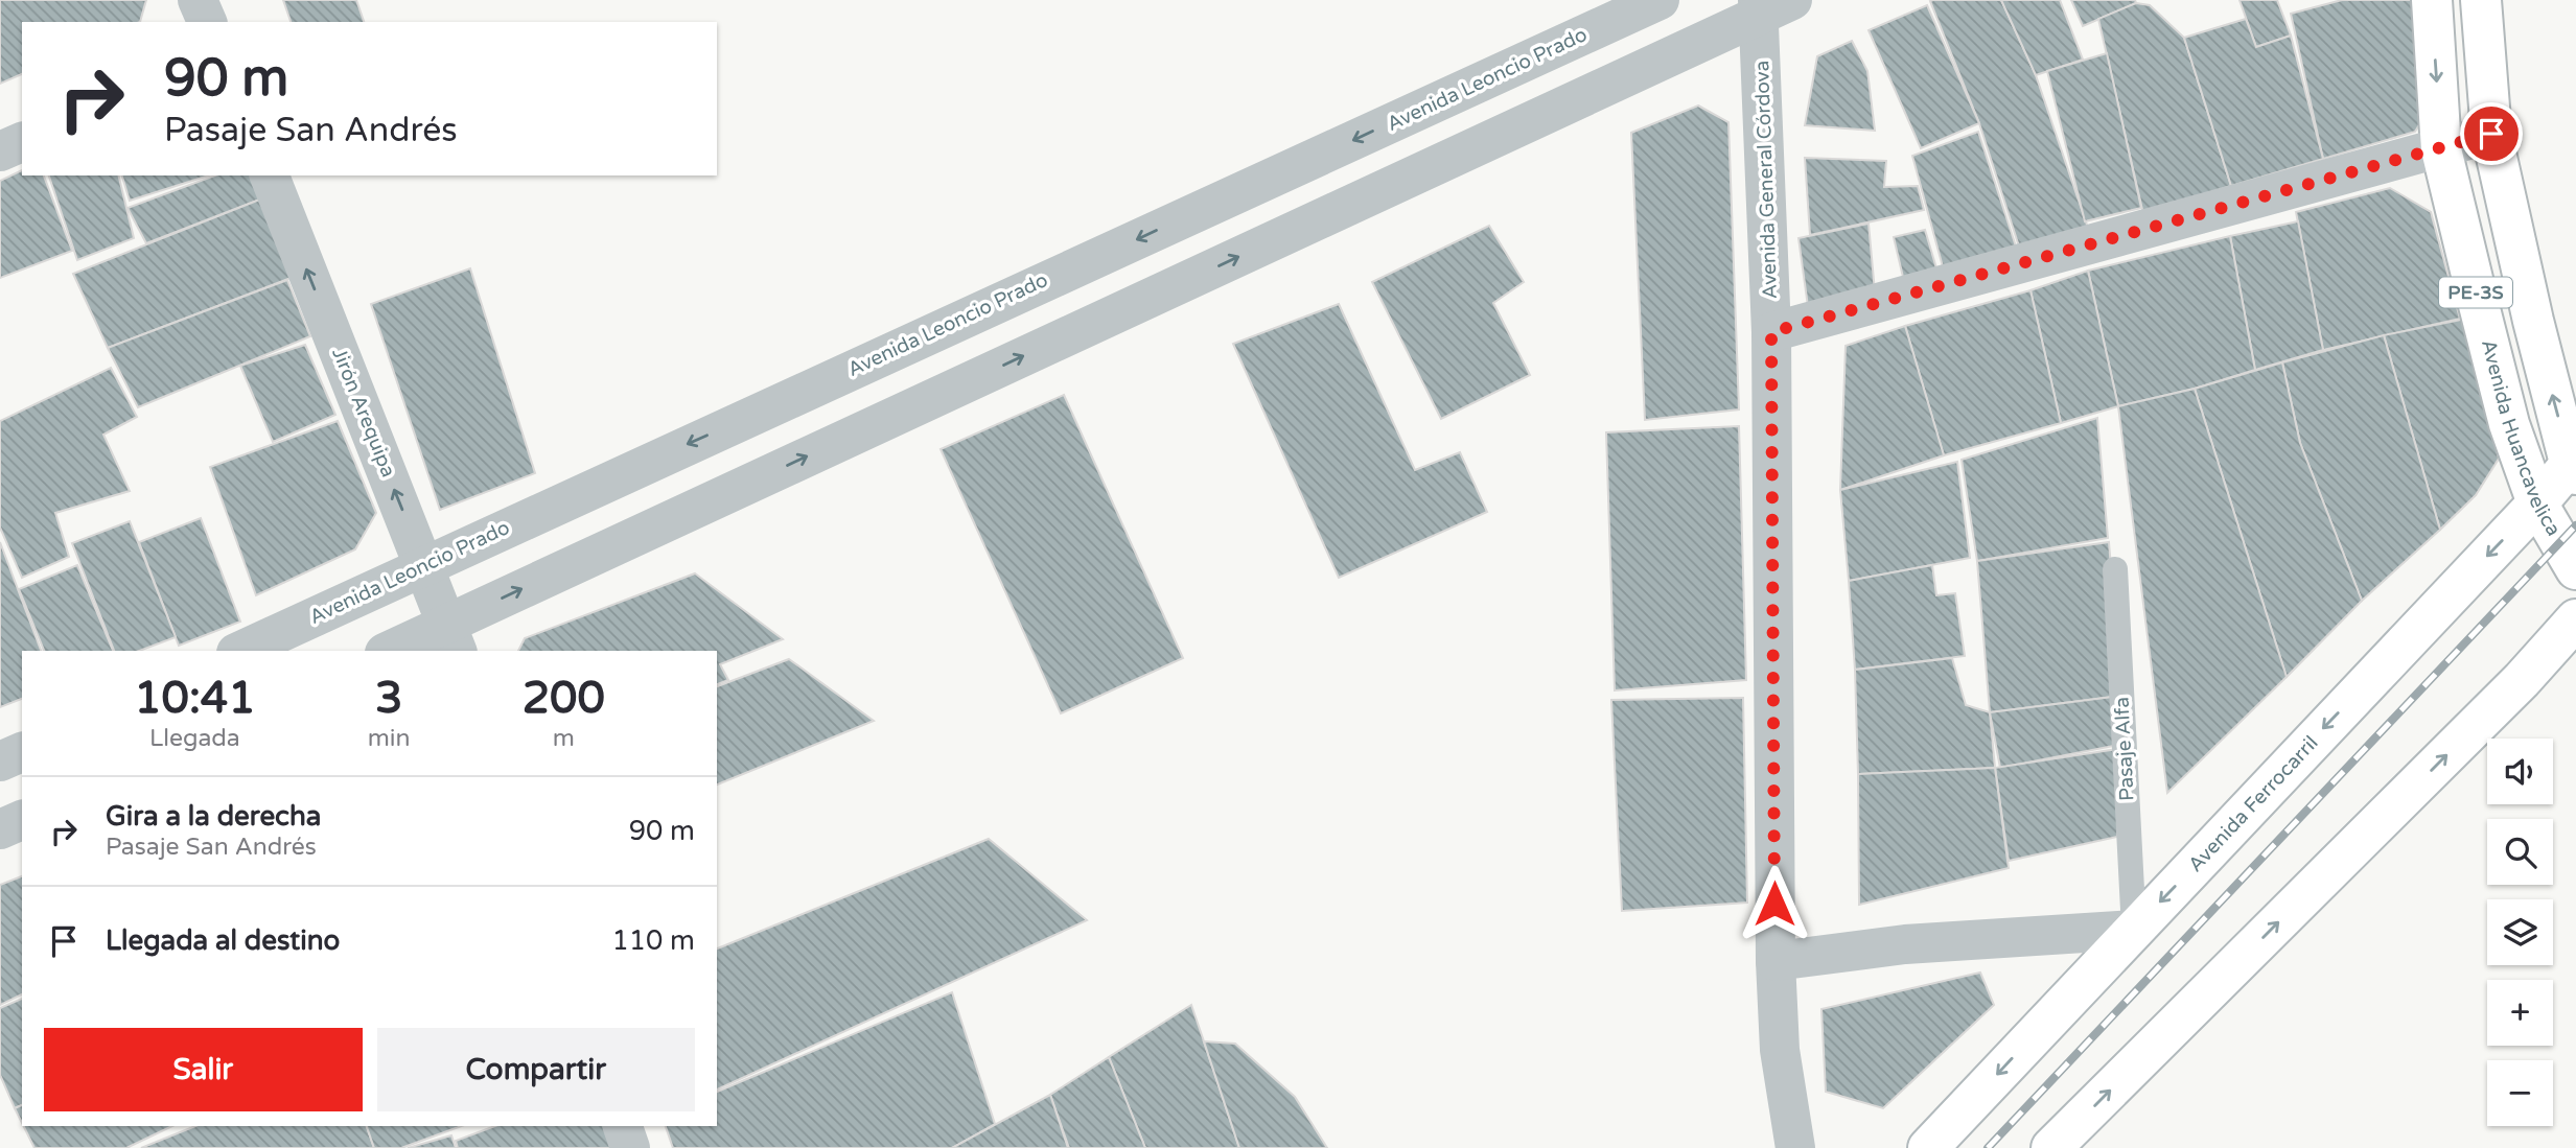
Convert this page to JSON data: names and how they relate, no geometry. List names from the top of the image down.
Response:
{
  "streets": {
    "main road": ["PE-3S", "Avenida Huancavelica", "Avenida Ferrocarril"],
    "street": ["Avenida Leoncio Prado", "Avenida General Córdova", "Jirón Arequipa"],
    "lane": ["Pasaje Alfa"]
  },
  "crossings": [
    ["Avenida Leoncio Prado", "Jirón Arequipa"],
    ["Avenida Huancavelica", "Avenida Ferrocarril"],
    ["Pasaje Alfa", "Avenida Ferrocarril"]
  ],
  "one_way": ["Jirón Arequipa"],
  "page": {
    "turn": ["90 m", "Pasaje San Andrés"],
    "eta": [
      "10:41",
      "Llegada",
      "3",
      "min",
      "200",
      "m"
    ],
    "map_buttons": ["+", "−"],
    "list": [
      {
        "name": "Gira a la derecha",
        "note": "Pasaje San Andrés",
        "value": "90 m"
      },
      {
        "name": "Llegada al destino",
        "value": "110 m"
      }
    ],
    "buttons": ["Salir", "Compartir"]
  }
}
